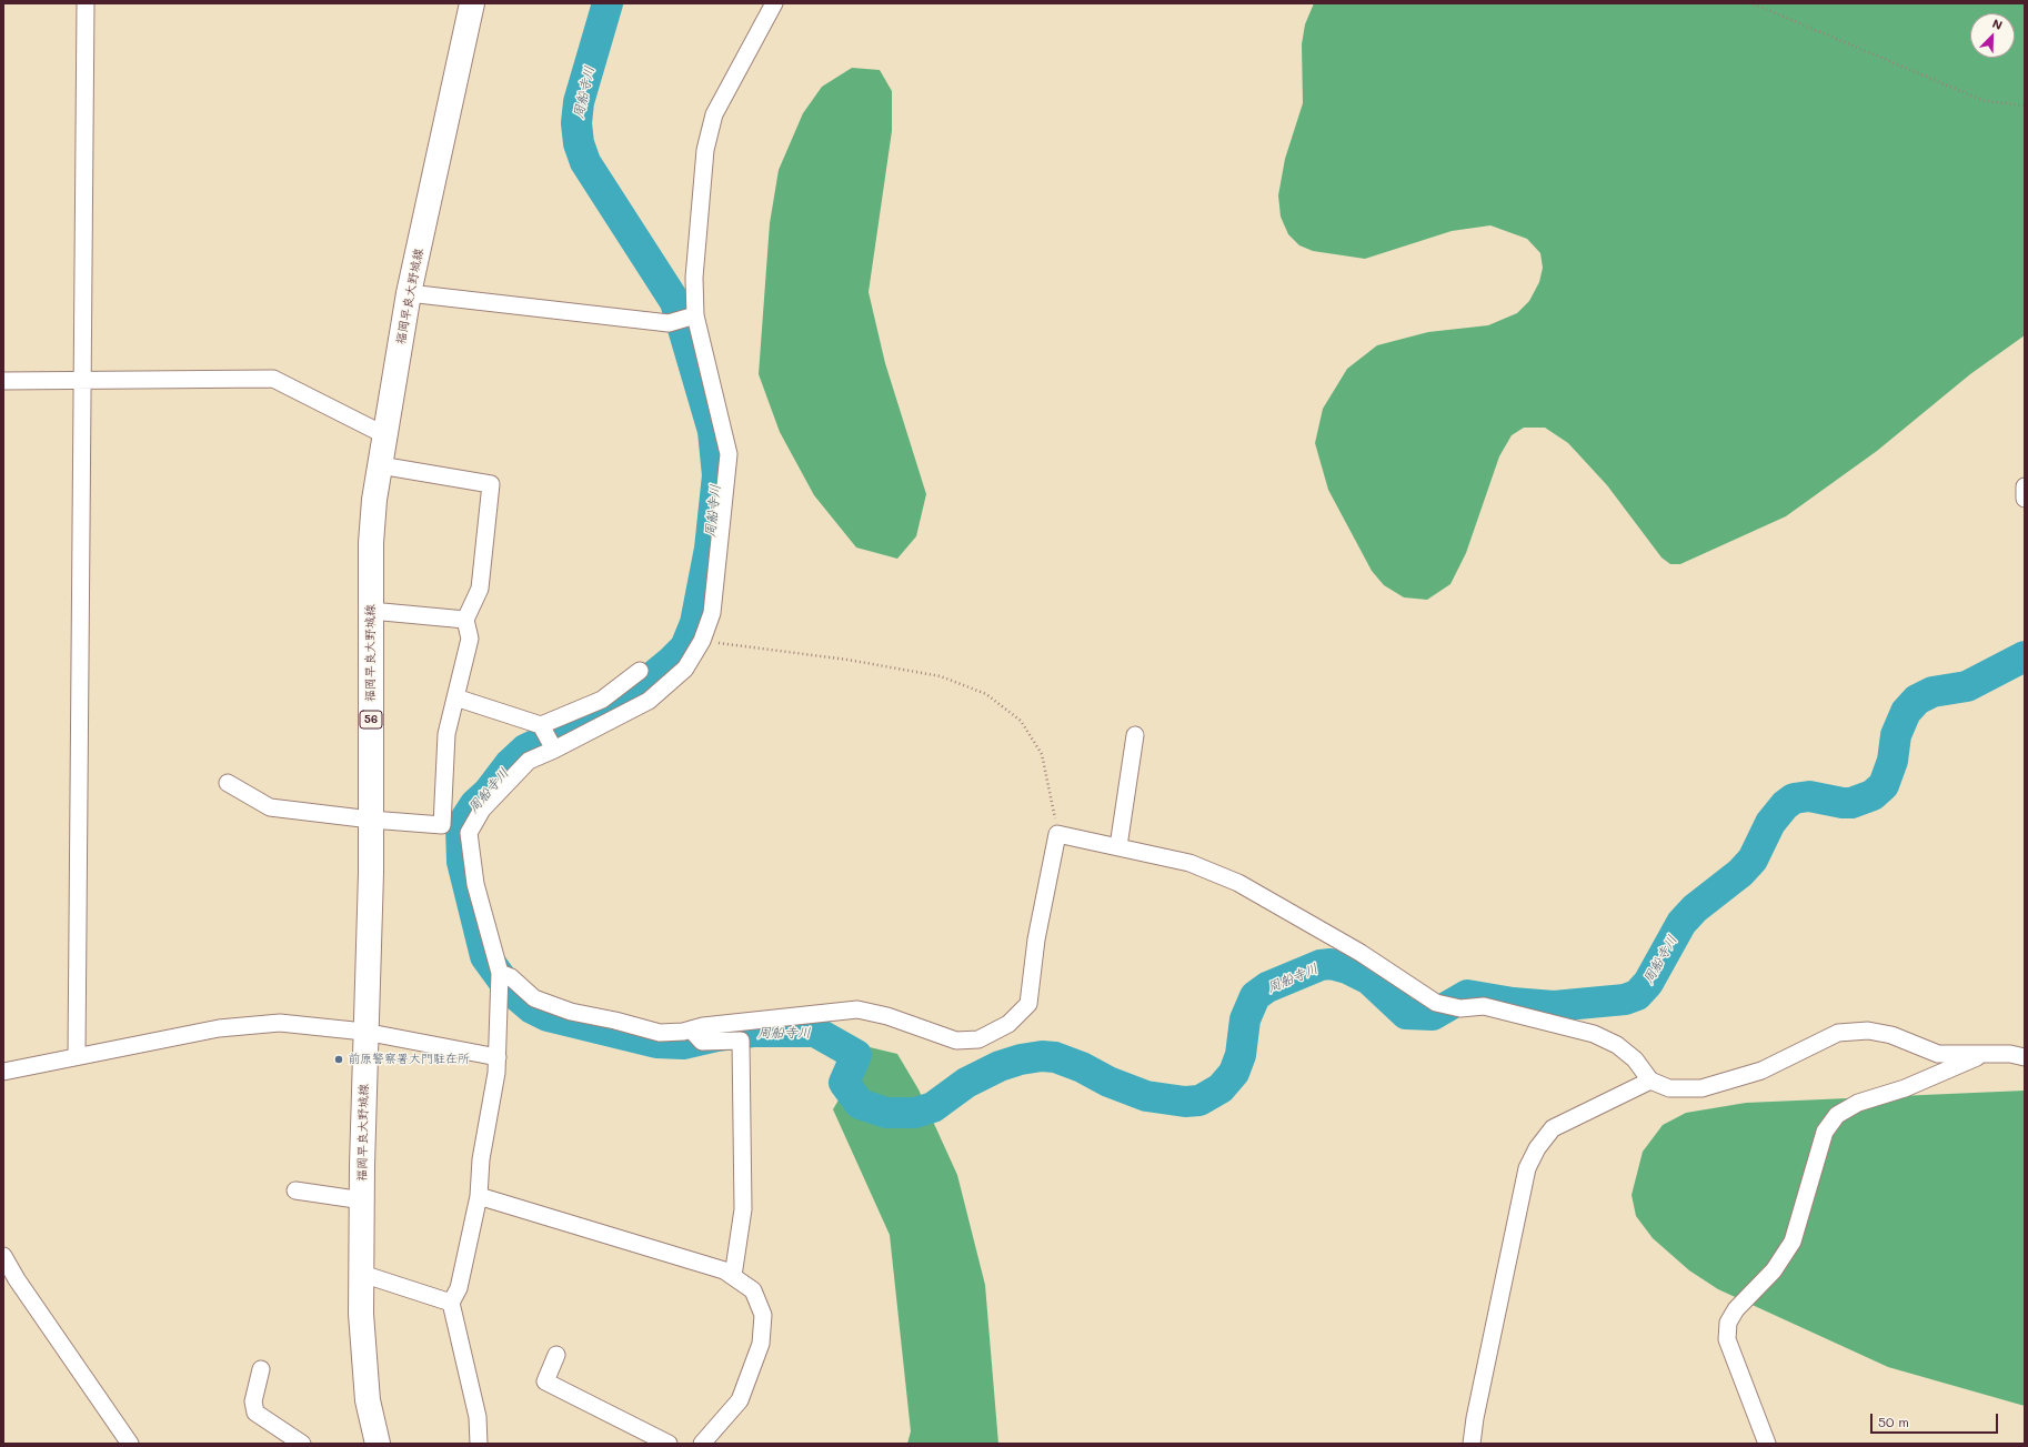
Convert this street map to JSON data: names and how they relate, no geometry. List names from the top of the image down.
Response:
{
  "streets": {
    "main road": ["福岡早良大野城線", "56"]
  },
  "water": ["周船寺川"],
  "places": ["前原警察署大門駐在所"],
  "scale_bar": "50 m",
  "north": "top right"
}
